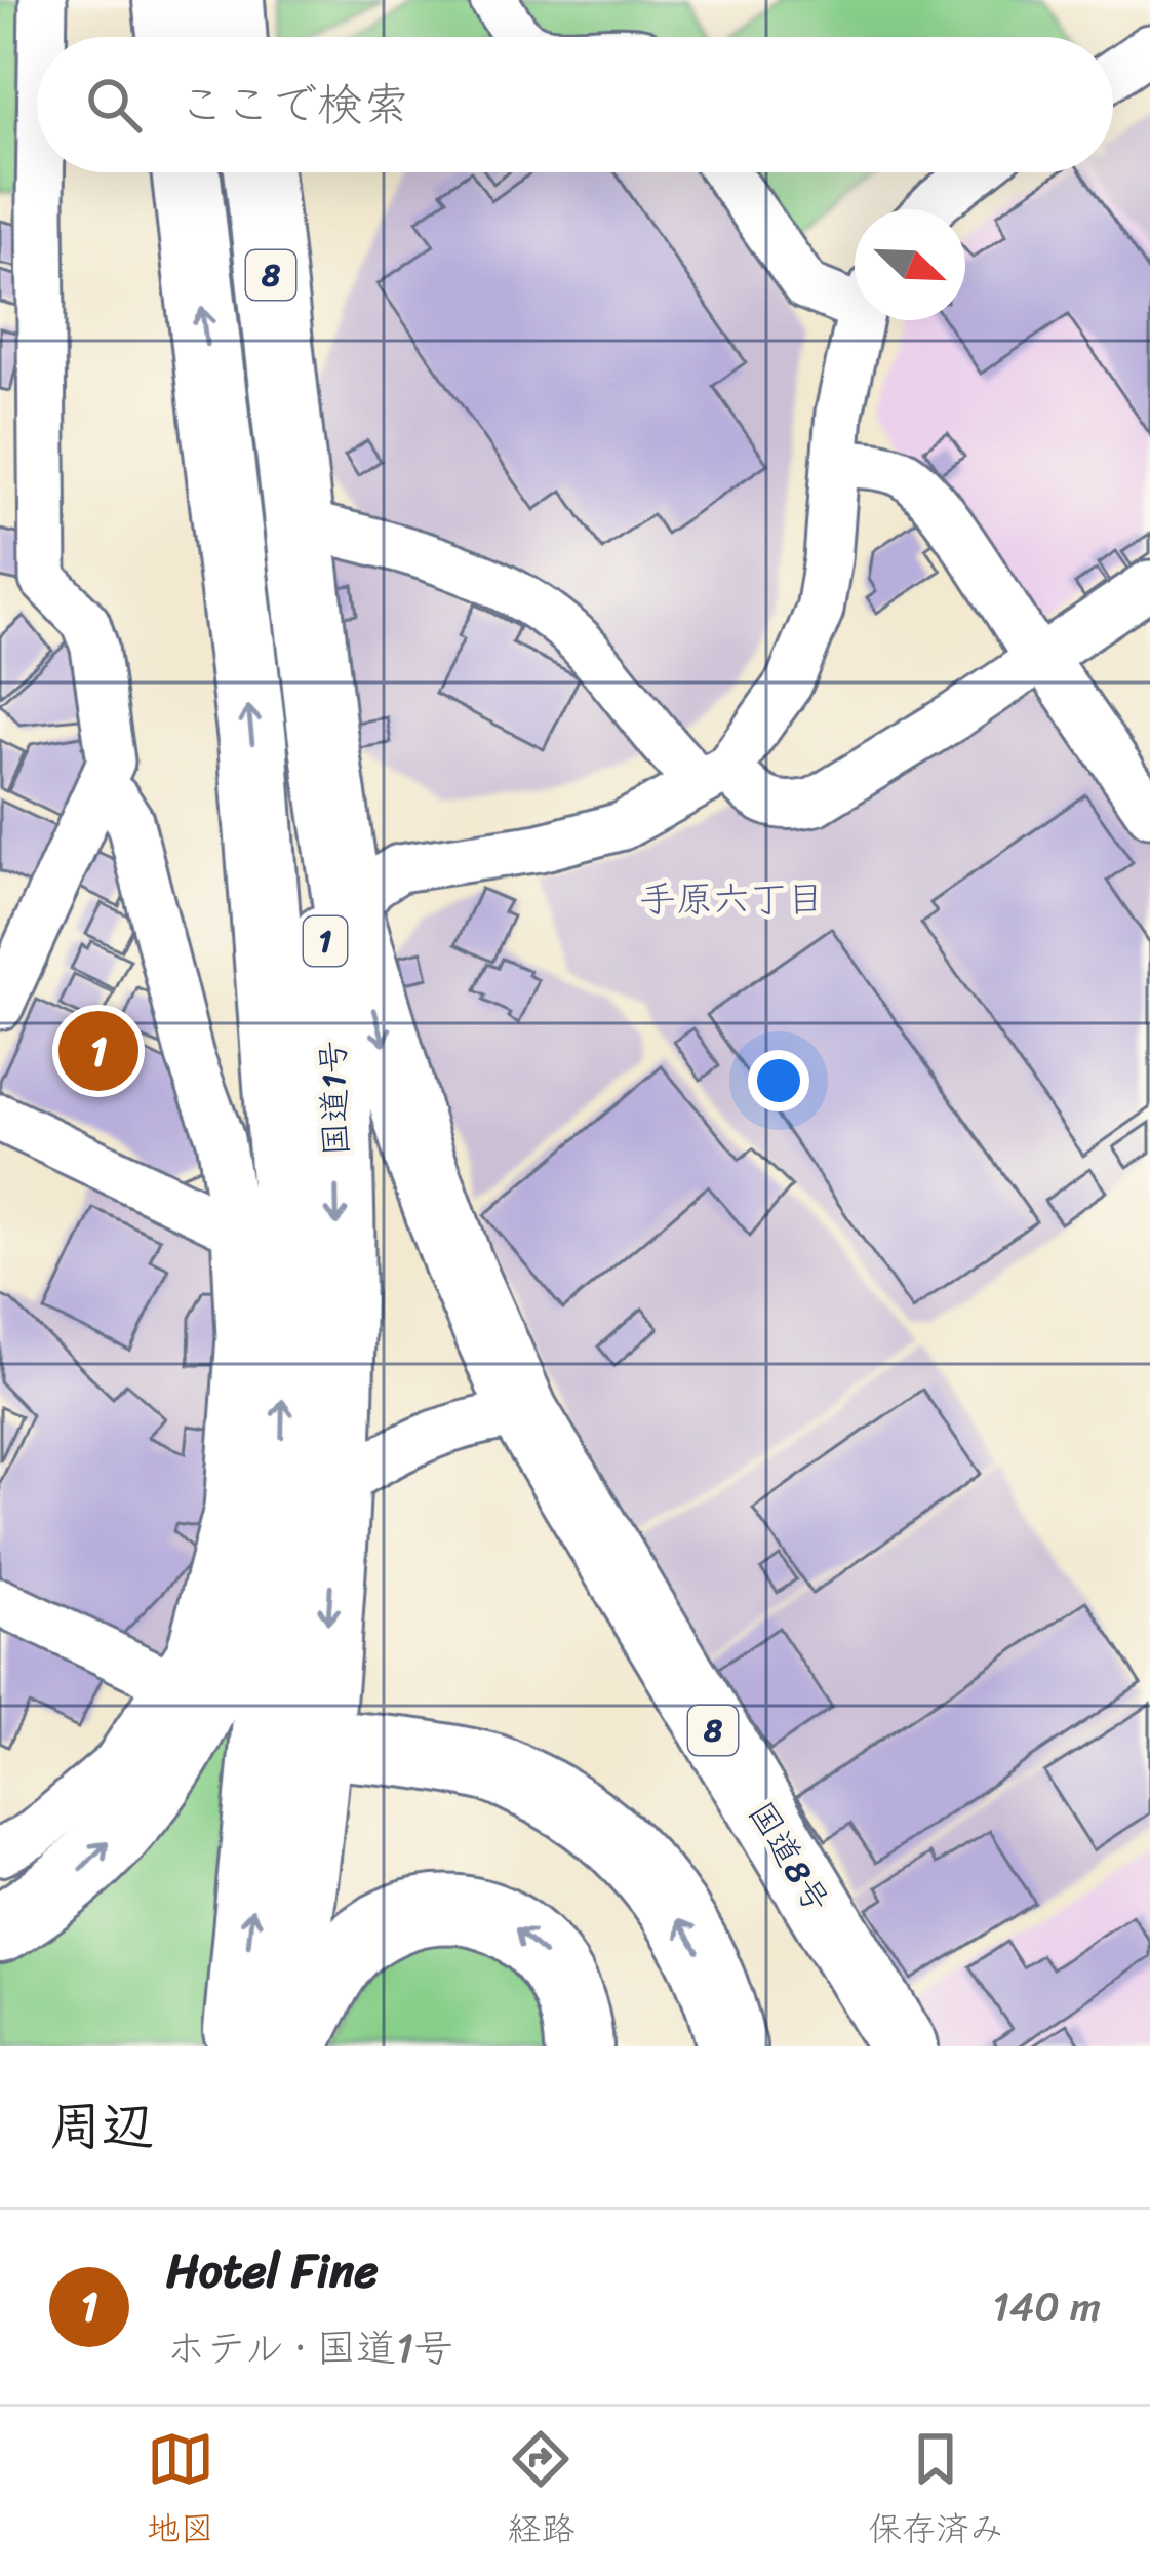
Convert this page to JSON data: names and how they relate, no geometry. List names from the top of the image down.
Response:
{
  "streets": {
    "highway": [
      "8",
      "1",
      "国道1号",
      "国道8号"
    ]
  },
  "crossings": [
    ["8", "国道1号"],
    ["8", "国道8号"]
  ],
  "districts": ["手原六丁目"],
  "north": "bottom right",
  "page": {
    "search": "ここで検索",
    "pins": "1",
    "heading": "周辺",
    "list": [
      {
        "mark": "1",
        "name": "Hotel Fine",
        "note": "ホテル · 国道1号",
        "value": "140 m"
      }
    ],
    "nav": ["地図", "経路", "保存済み"]
  }
}
